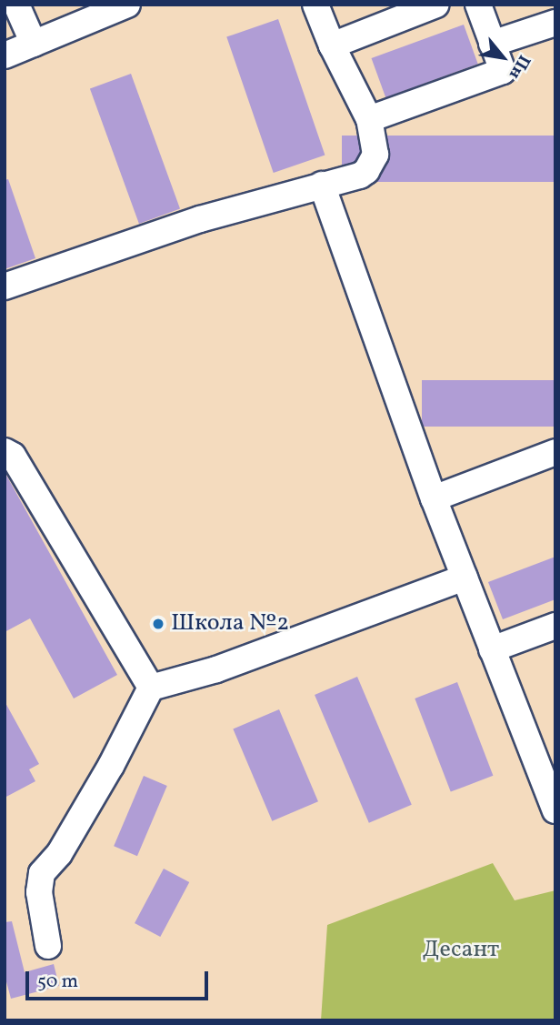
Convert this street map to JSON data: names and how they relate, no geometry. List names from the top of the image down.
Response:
{
  "parks": ["Десант"],
  "places": ["Школа №2"],
  "scale_bar": "50 m",
  "north": "bottom right"
}
